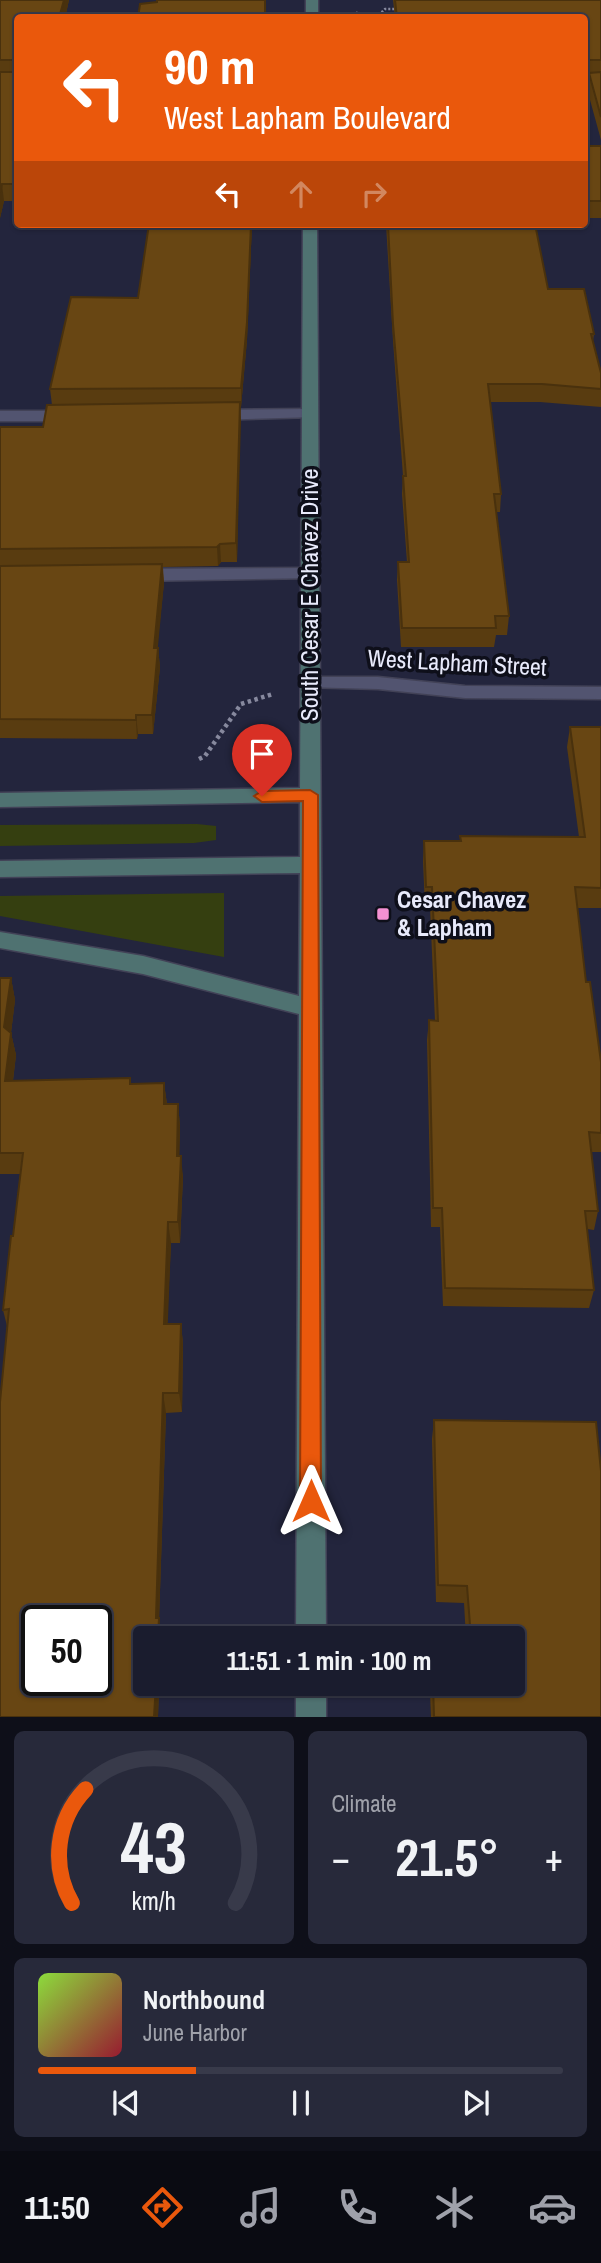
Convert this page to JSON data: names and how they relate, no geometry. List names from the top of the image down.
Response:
{
  "streets": {
    "main road": ["South Cesar E Chavez Drive"],
    "street": ["West Lapham Street"]
  },
  "crossings": [
    ["South Cesar E Chavez Drive", "West Lapham Street"]
  ],
  "places": {
    "transit": ["Cesar Chavez & Lapham"]
  },
  "page": {
    "turn": ["90 m", "West Lapham Boulevard"],
    "limit": "50",
    "trip": "11:51 · 1 min · 100 m",
    "tile": "Climate",
    "heat": ["−", "21.5°", "+"],
    "song": ["Northbound", "June Harbor"],
    "tabs": "11:50",
    "gauge": ["43", "km/h"]
  }
}
